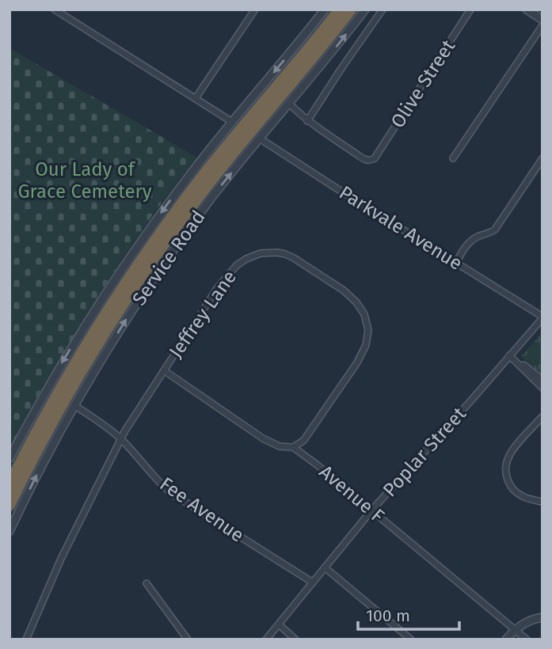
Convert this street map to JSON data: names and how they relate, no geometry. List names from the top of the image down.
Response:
{
  "streets": {
    "street": [
      "Olive Street",
      "Parkvale Avenue",
      "Service Road",
      "Jeffrey Lane",
      "Poplar Street",
      "Avenue F",
      "Fee Avenue"
    ]
  },
  "crossings": [
    ["Parkvale Avenue", "Service Road"],
    ["Parkvale Avenue", "Poplar Street"],
    ["Service Road", "Fee Avenue"],
    ["Jeffrey Lane", "Avenue F"],
    ["Jeffrey Lane", "Fee Avenue"],
    ["Poplar Street", "Avenue F"],
    ["Poplar Street", "Fee Avenue"]
  ],
  "parks": ["Our Lady of Grace Cemetery"],
  "scale_bar": "100 m"
}
